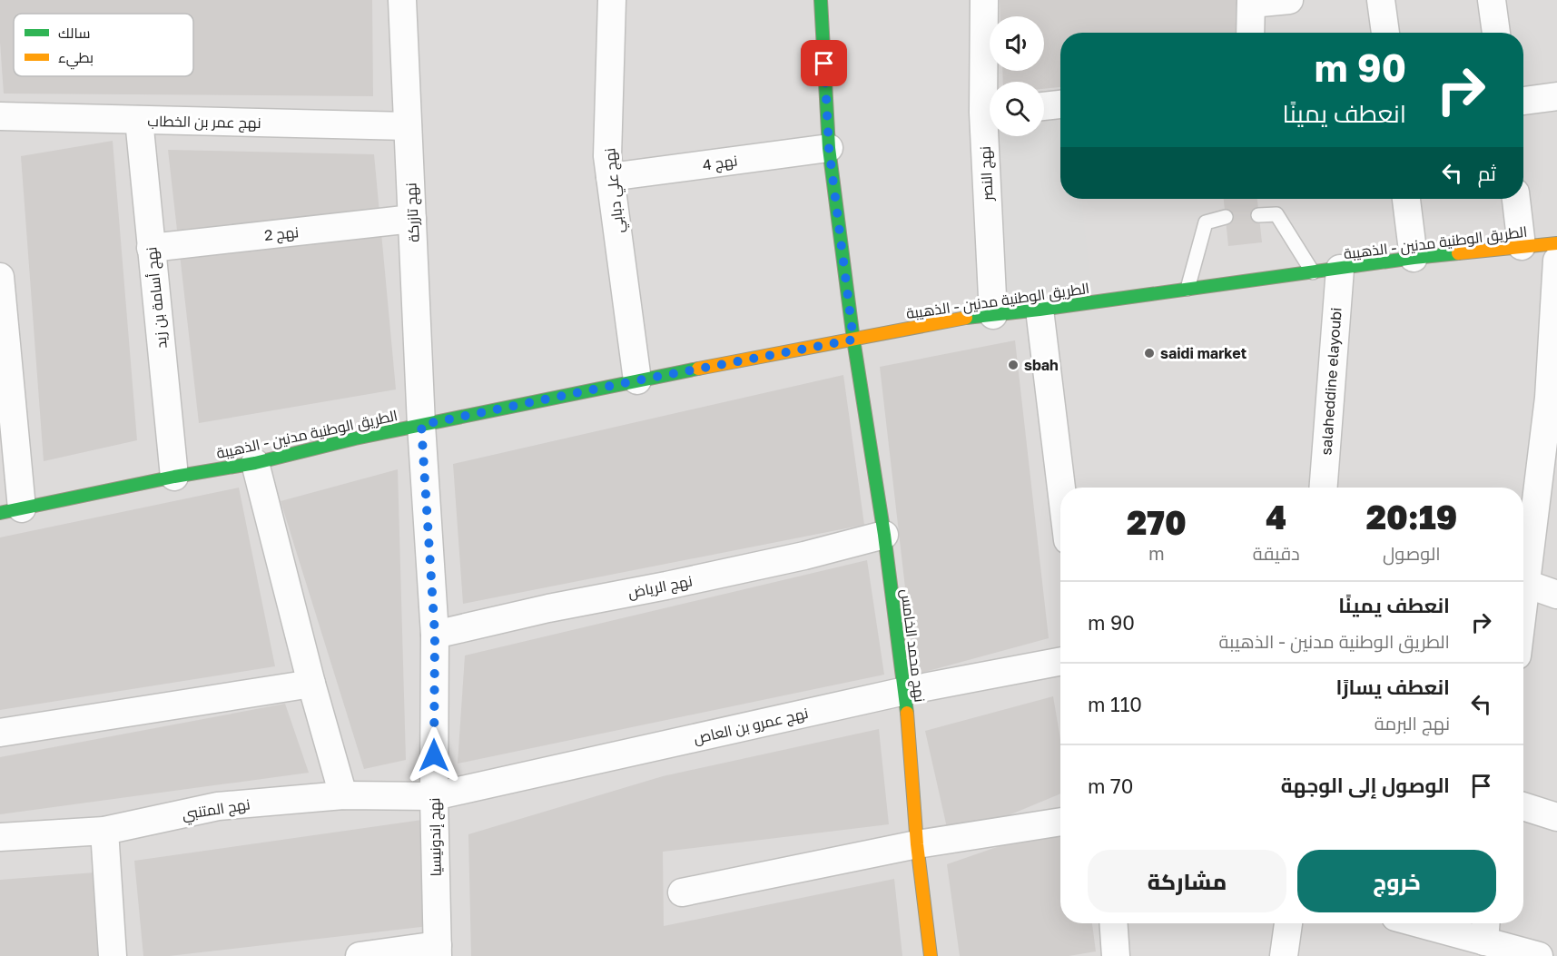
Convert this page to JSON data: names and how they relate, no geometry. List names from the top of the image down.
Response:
{
  "streets": {
    "main road": ["الطريق الوطنية مدنين - الذهيبة", "نهج محمد الخامس"],
    "street": [
      "نهج عمر بن الخطاب",
      "نهج 4",
      "نهج النصر",
      "نهج علي دبابي",
      "نهج تازركة",
      "نهج 2",
      "نهج أسامة بن زيد",
      "salaheddine elayoubi",
      "نهج الرياض",
      "نهج عمرو بن العاص",
      "نهج المتنبي",
      "نهج إندونيسيا"
    ]
  },
  "crossings": [
    ["نهج عمر بن الخطاب", "نهج تازركة"],
    ["نهج عمر بن الخطاب", "نهج أسامة بن زيد"],
    ["نهج 4", "نهج علي دبابي"],
    ["نهج 4", "نهج محمد الخامس"],
    ["نهج النصر", "الطريق الوطنية مدنين - الذهيبة"],
    ["نهج علي دبابي", "الطريق الوطنية مدنين - الذهيبة"],
    ["نهج تازركة", "نهج 2"],
    ["نهج تازركة", "الطريق الوطنية مدنين - الذهيبة"],
    ["نهج تازركة", "نهج إندونيسيا"],
    ["نهج 2", "نهج أسامة بن زيد"],
    ["الطريق الوطنية مدنين - الذهيبة", "نهج أسامة بن زيد"],
    ["الطريق الوطنية مدنين - الذهيبة", "salaheddine elayoubi"],
    ["الطريق الوطنية مدنين - الذهيبة", "نهج محمد الخامس"],
    ["الطريق الوطنية مدنين - الذهيبة", "نهج إندونيسيا"],
    ["نهج الرياض", "نهج محمد الخامس"],
    ["نهج الرياض", "نهج إندونيسيا"],
    ["نهج محمد الخامس", "نهج عمرو بن العاص"],
    ["نهج عمرو بن العاص", "نهج المتنبي"],
    ["نهج عمرو بن العاص", "نهج إندونيسيا"],
    ["نهج المتنبي", "نهج إندونيسيا"]
  ],
  "places": ["saidi market", "sbah"],
  "legend": ["سالك", "بطيء"],
  "page": {
    "turn": ["90 m", "انعطف يمينًا"],
    "then": "ثم",
    "eta": [
      "20:19",
      "الوصول",
      "4",
      "دقيقة",
      "270",
      "m"
    ],
    "list": [
      {
        "name": "انعطف يمينًا",
        "note": "الطريق الوطنية مدنين - الذهيبة",
        "value": "90 m"
      },
      {
        "name": "انعطف يسارًا",
        "note": "نهج البرمة",
        "value": "110 m"
      },
      {
        "name": "الوصول إلى الوجهة",
        "value": "70 m"
      }
    ],
    "buttons": ["خروج", "مشاركة"]
  }
}
